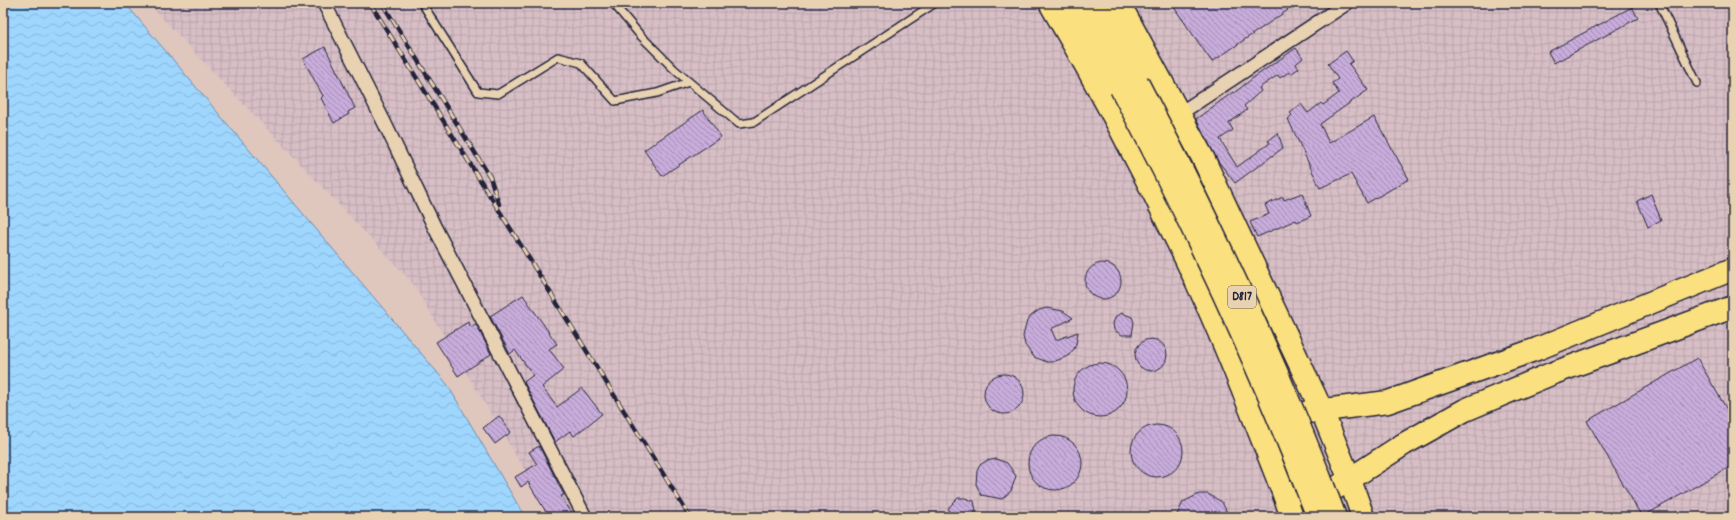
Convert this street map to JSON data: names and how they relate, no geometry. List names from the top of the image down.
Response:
{
  "streets": {
    "highway": ["D817"]
  }
}
